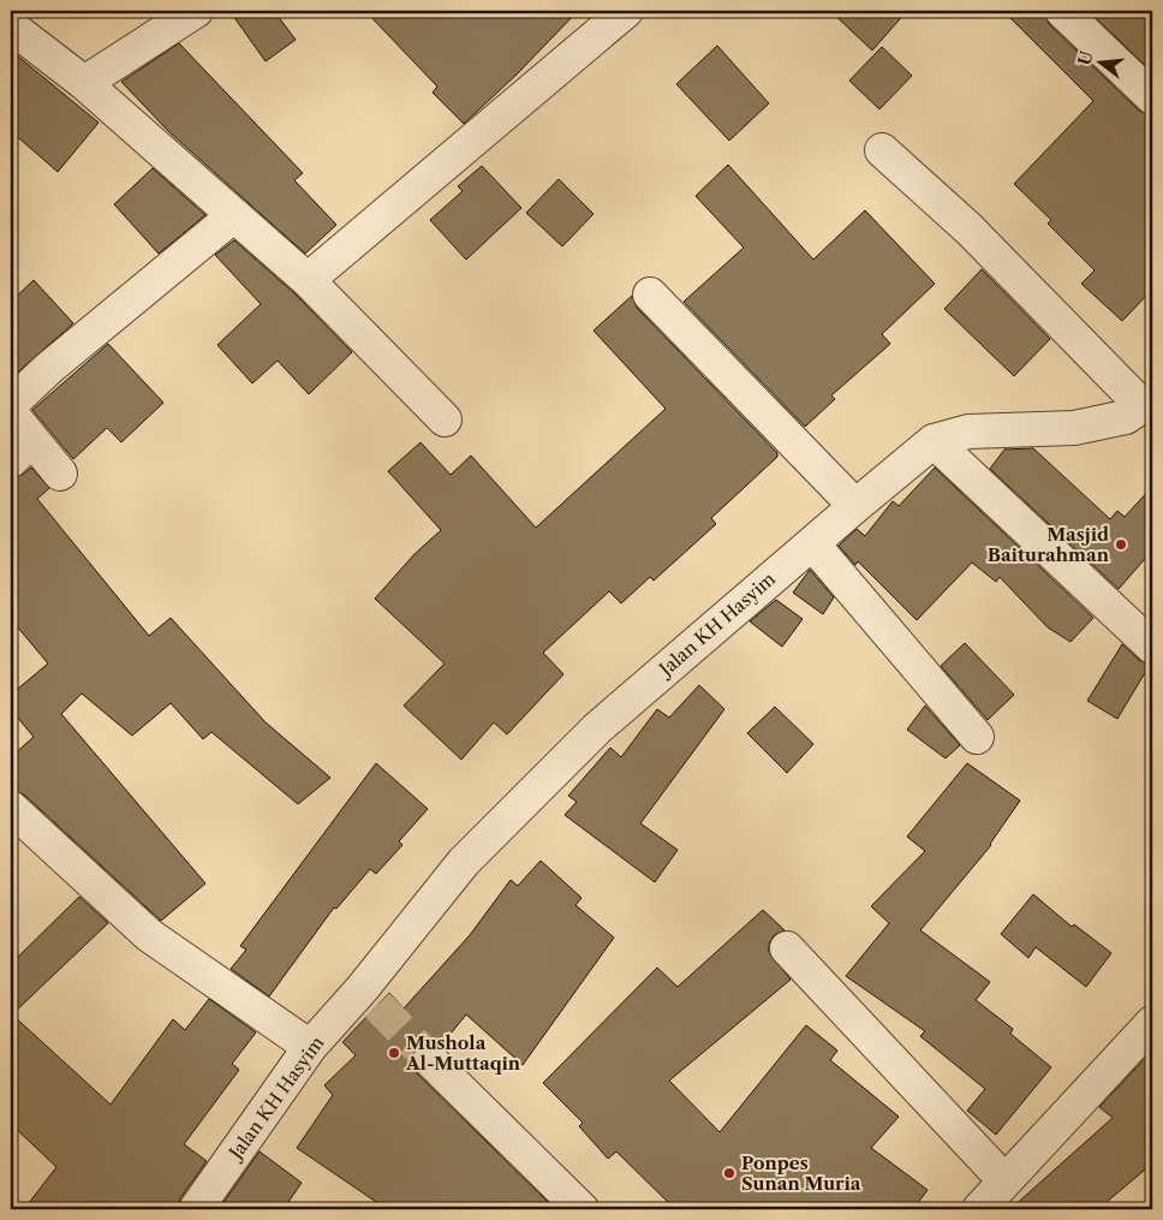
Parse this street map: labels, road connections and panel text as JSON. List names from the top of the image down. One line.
{"streets":{"street":["Jalan KH Hasyim"]},"places":["Masjid Baiturahman","Mushola Al-Muttaqin","Ponpes Sunan Muria"],"north":"left"}
